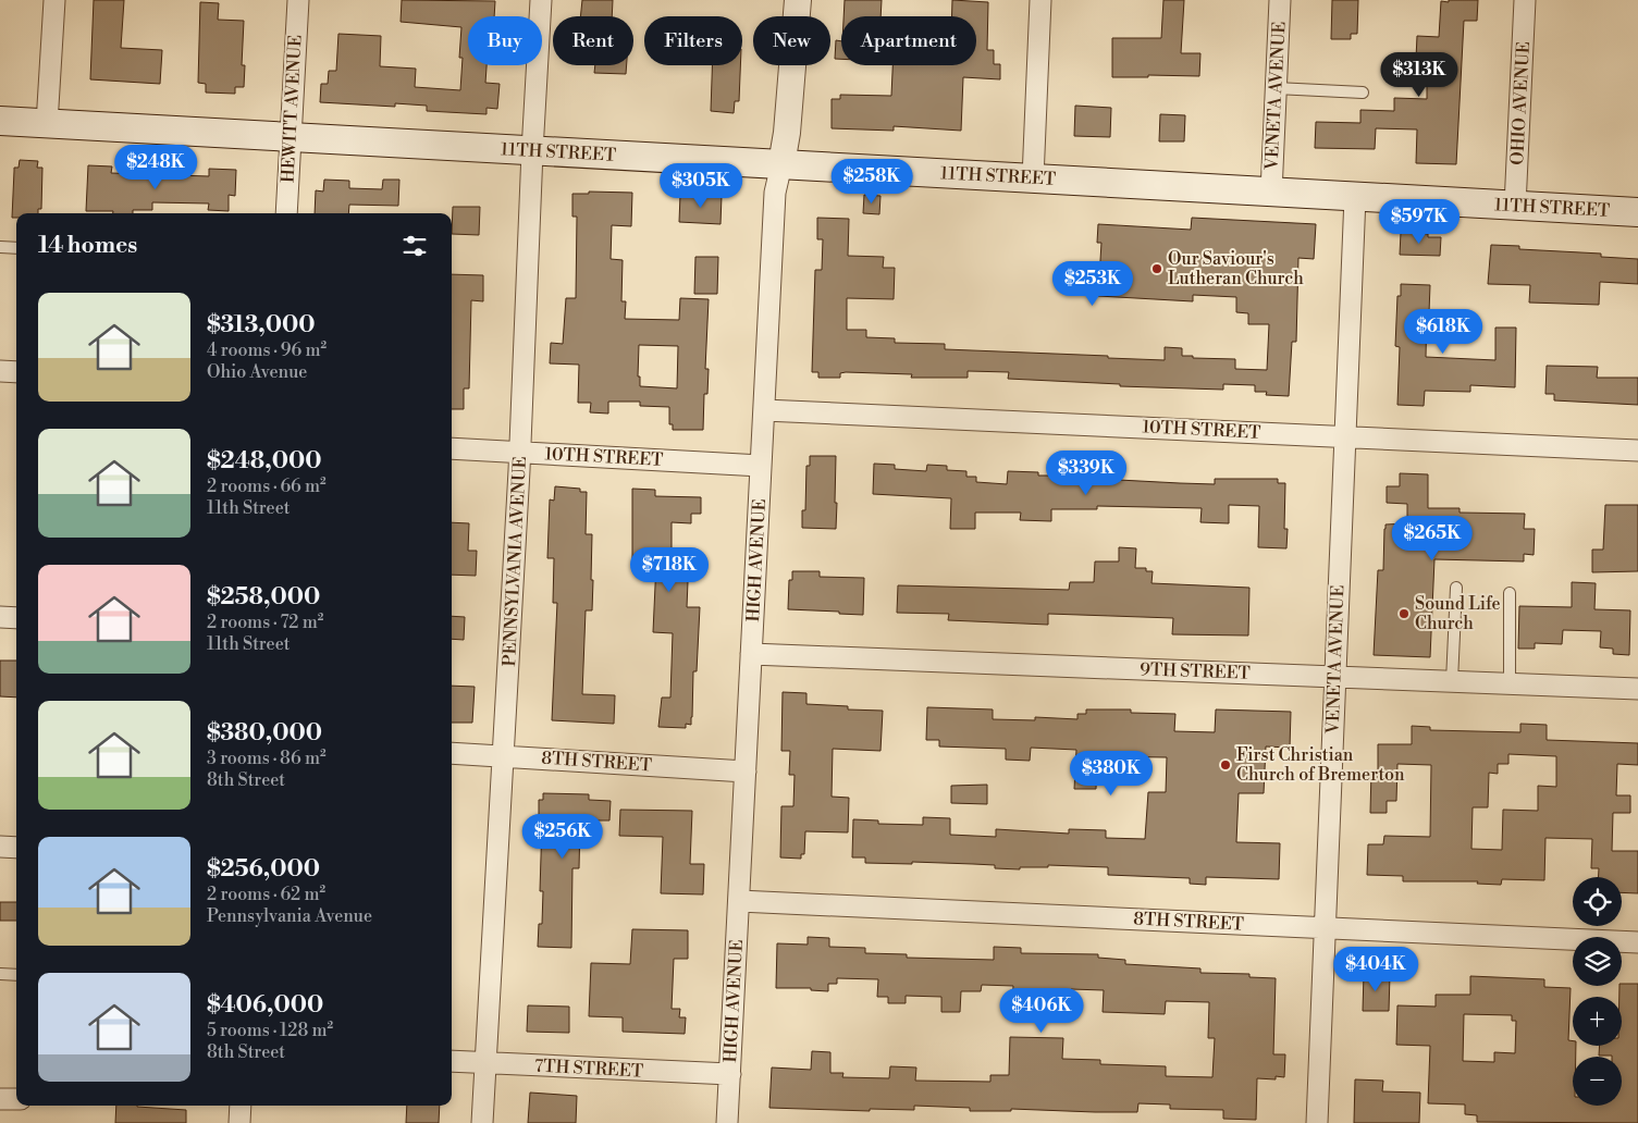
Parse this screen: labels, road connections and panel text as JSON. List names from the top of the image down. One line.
{"streets":{"main road":["11TH STREET"],"street":["VENETA AVENUE","OHIO AVENUE","HEWITT AVENUE","10TH STREET","HIGH AVENUE","PENNSYLVANIA AVENUE","9TH STREET","8TH STREET","7TH STREET"]},"crossings":[["VENETA AVENUE","11TH STREET"],["VENETA AVENUE","10TH STREET"],["VENETA AVENUE","9TH STREET"],["VENETA AVENUE","8TH STREET"],["OHIO AVENUE","11TH STREET"],["HEWITT AVENUE","11TH STREET"],["11TH STREET","HIGH AVENUE"],["11TH STREET","PENNSYLVANIA AVENUE"],["10TH STREET","HIGH AVENUE"],["10TH STREET","PENNSYLVANIA AVENUE"],["HIGH AVENUE","9TH STREET"],["HIGH AVENUE","8TH STREET"],["HIGH AVENUE","7TH STREET"],["PENNSYLVANIA AVENUE","8TH STREET"],["PENNSYLVANIA AVENUE","7TH STREET"]],"places":["Our Saviour's Lutheran Church","Sound Life Church","First Christian Church of Bremerton"],"page":{"chip":["Buy","Rent","Filters","New","Apartment"],"price":["$313K","$248K","$258K","$305K","$597K","$253K","$618K","$339K","$265K","$718K","$380K","$256K","$404K","$406K"],"heading":"14 homes","list":[{"name":"$313,000","note":"4 rooms · 96 m² · Ohio Avenue"},{"name":"$248,000","note":"2 rooms · 66 m² · 11th Street"},{"name":"$258,000","note":"2 rooms · 72 m² · 11th Street"},{"name":"$380,000","note":"3 rooms · 86 m² · 8th Street"},{"name":"$256,000","note":"2 rooms · 62 m² · Pennsylvania Avenue"},{"name":"$406,000","note":"5 rooms · 128 m² · 8th Street"}],"map_buttons":["+","−"]}}
